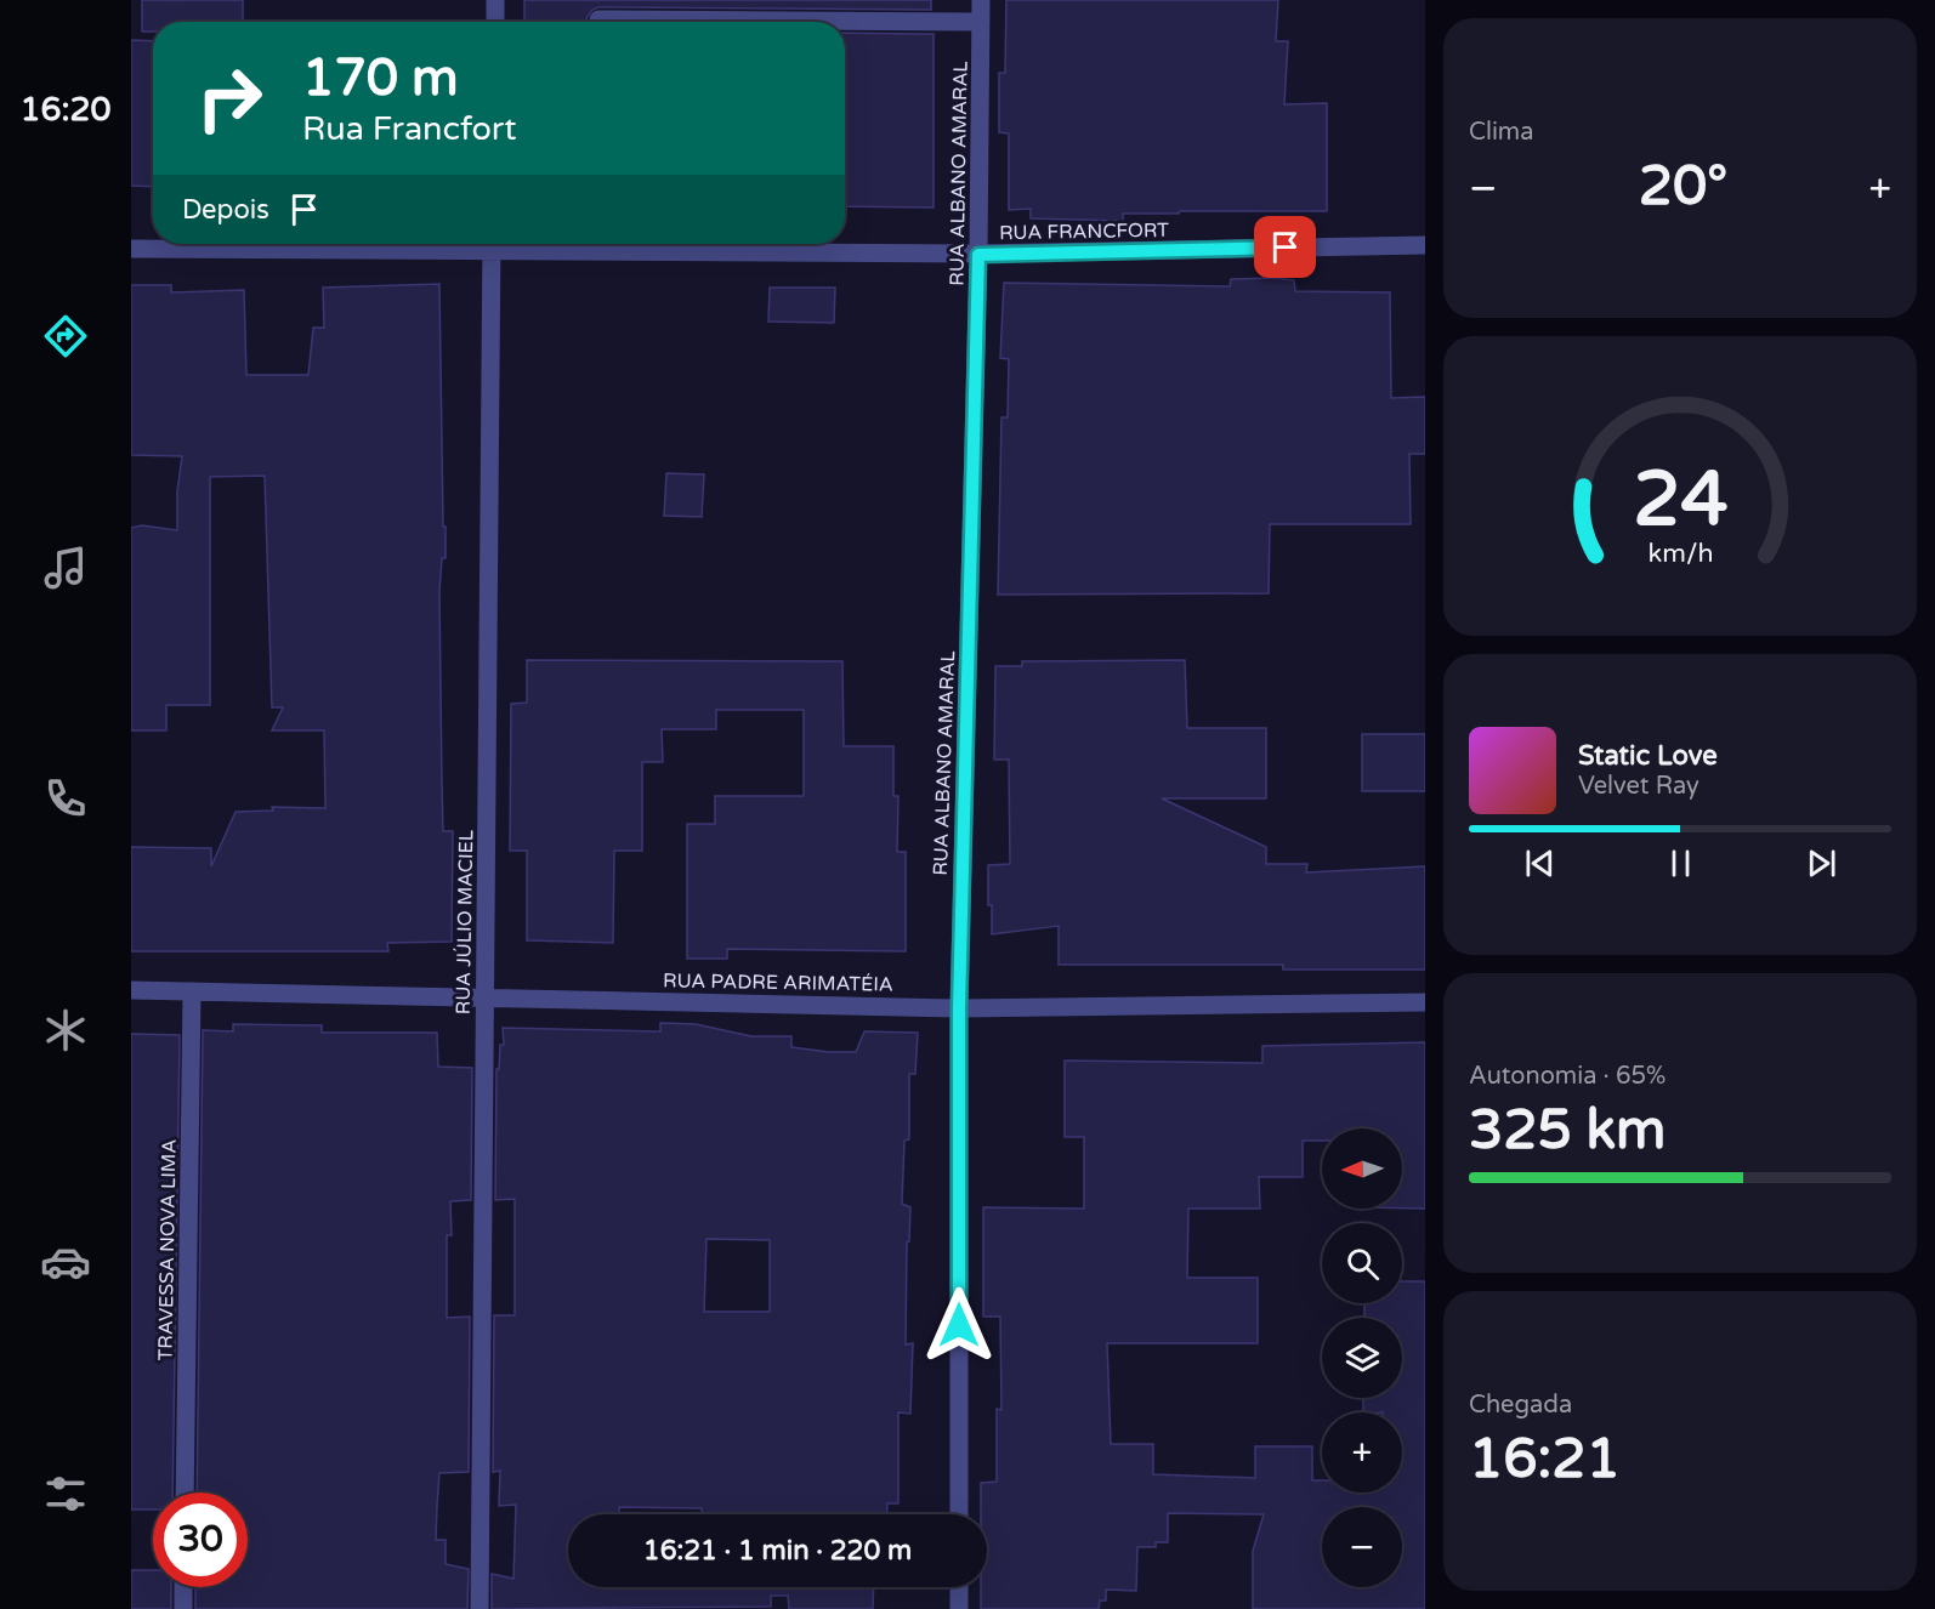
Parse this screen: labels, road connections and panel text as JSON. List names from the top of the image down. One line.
{"streets":{"street":["RUA ALBANO AMARAL","RUA FRANCFORT","RUA JÚLIO MACIEL","RUA PADRE ARIMATÉIA","TRAVESSA NOVA LIMA"]},"crossings":[["RUA ALBANO AMARAL","RUA FRANCFORT"],["RUA ALBANO AMARAL","RUA PADRE ARIMATÉIA"],["RUA FRANCFORT","RUA JÚLIO MACIEL"],["RUA JÚLIO MACIEL","RUA PADRE ARIMATÉIA"],["RUA PADRE ARIMATÉIA","TRAVESSA NOVA LIMA"]],"north":"left","page":{"tabs":"16:20","tile":["Clima",["Autonomia · 65%","325 km"],["Chegada","16:21"]],"turn":["170 m","Rua Francfort"],"heat":["−","20°","+"],"then":"Depois","song":["Static Love","Velvet Ray"],"map_buttons":["+","−"],"limit":"30","trip":"16:21 · 1 min · 220 m","gauge":["24","km/h"]}}
